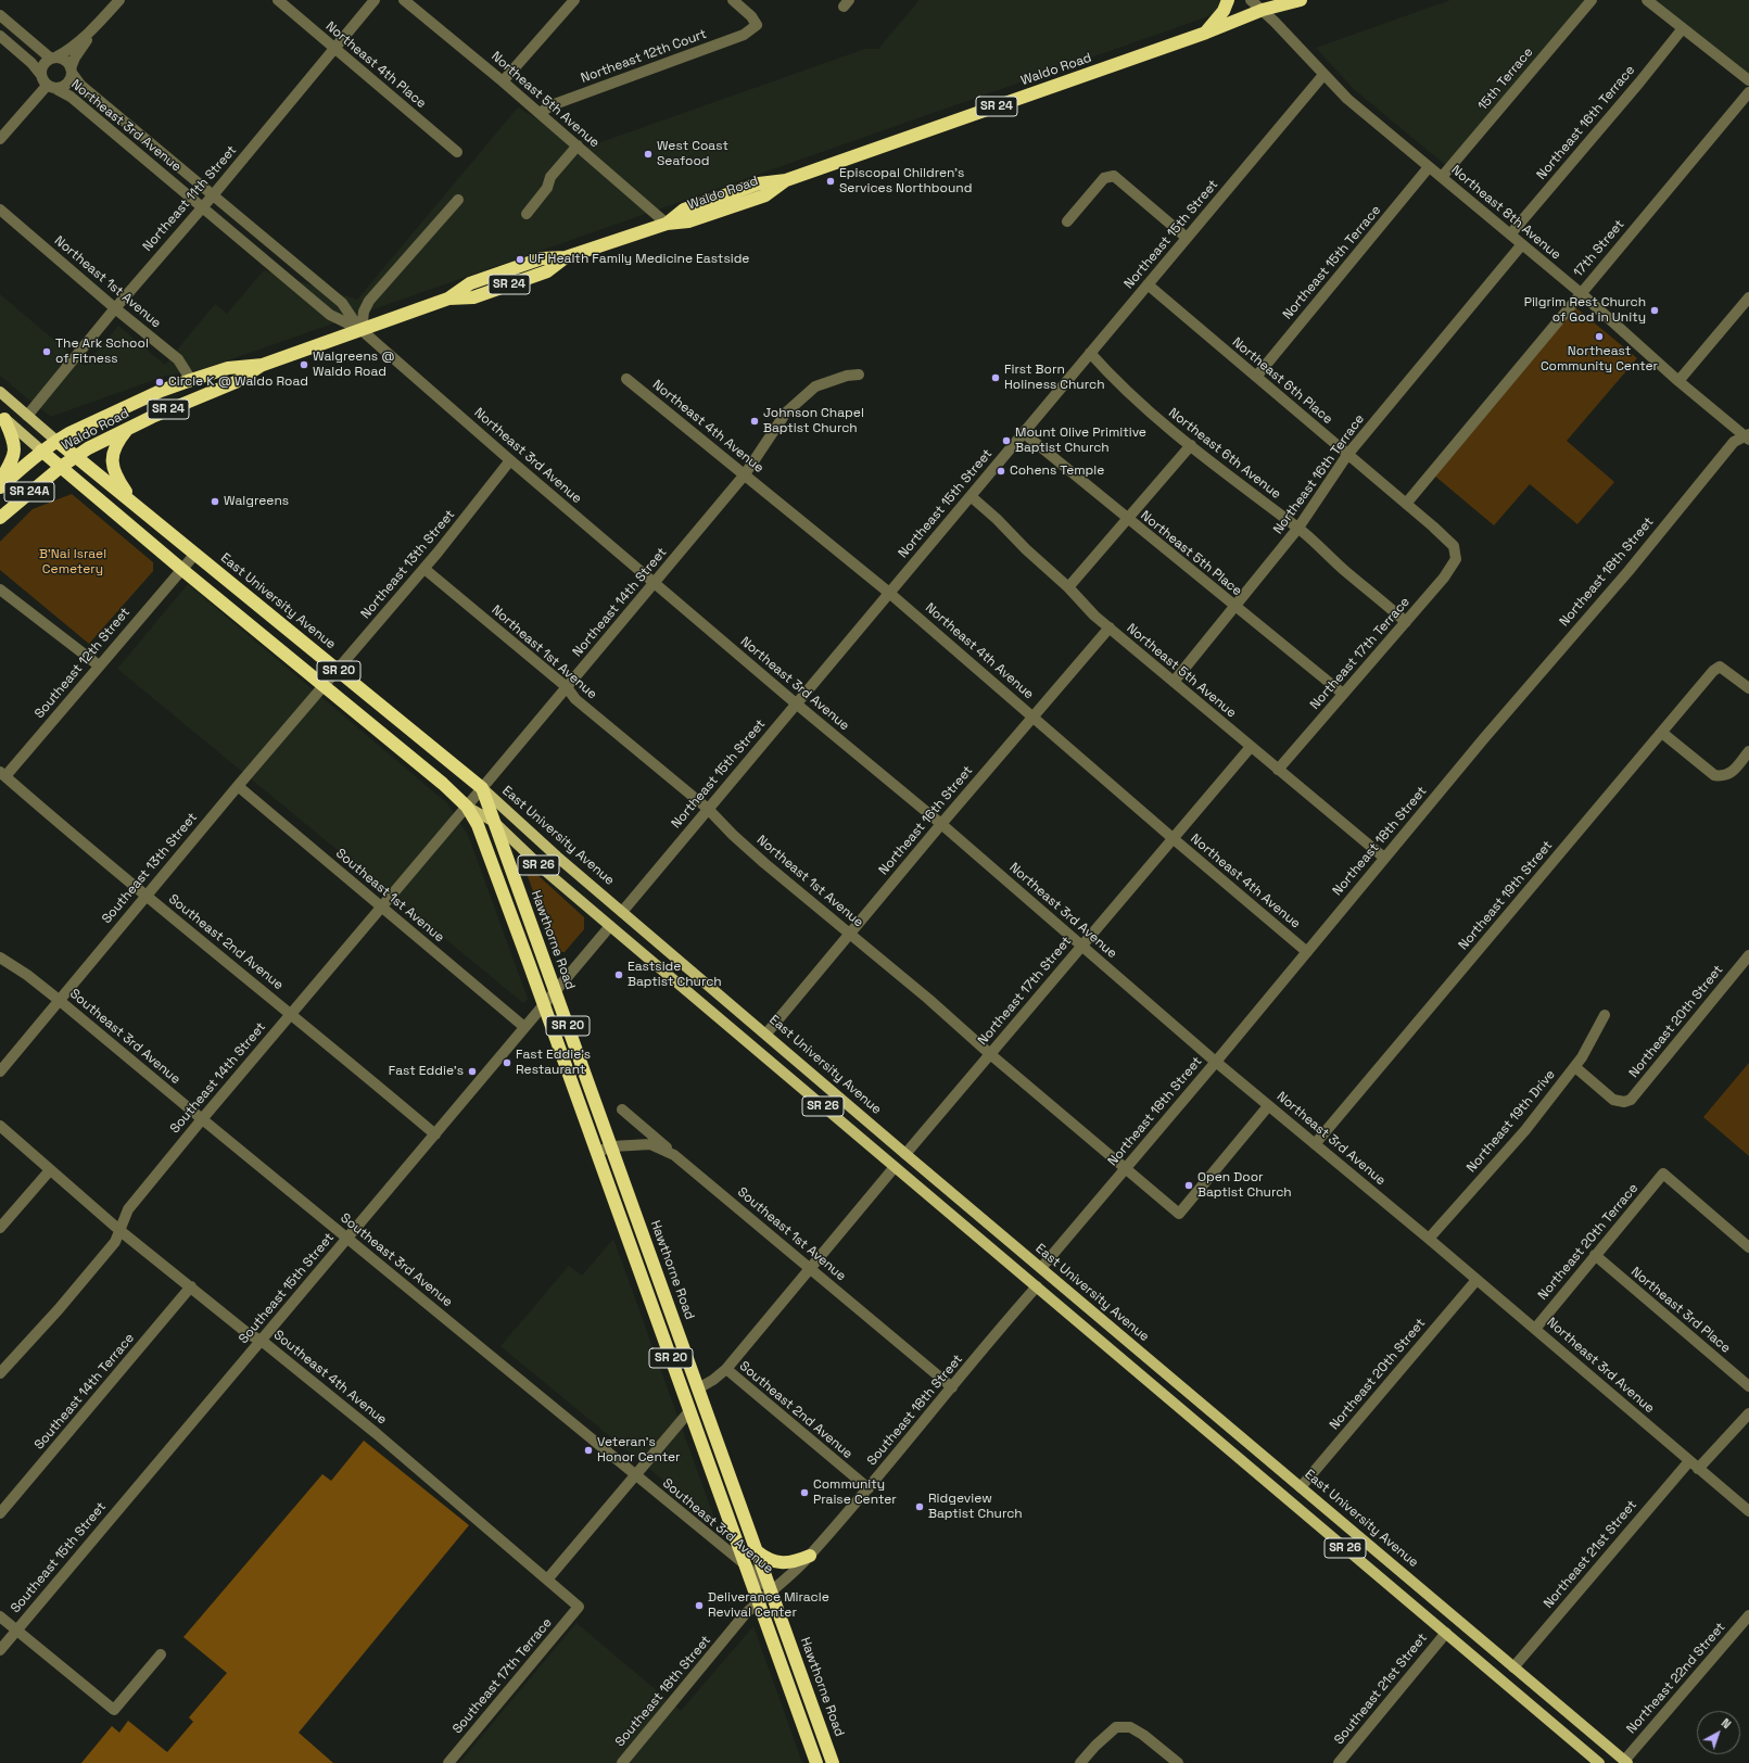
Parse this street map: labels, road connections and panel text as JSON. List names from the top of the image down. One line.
{"streets":{"highway":["Waldo Road","SR 24","SR 24A","East University Avenue","SR 20","Hawthorne Road"],"main road":["SR 26"],"street":["Northeast 12th Court","Northeast 4th Place","15th Terrace","Northeast 5th Avenue","Northeast 16th Terrace","Northeast 3rd Avenue","Northeast 11th Street","Northeast 8th Avenue","Northeast 15th Street","17th Street","Northeast 15th Terrace","Northeast 1st Avenue","Northeast 6th Place","Northeast 4th Avenue","Northeast 6th Avenue","Northeast 5th Place","Northeast 13th Street","Northeast 18th Street","Northeast 14th Street","Northeast 17th Terrace","Southeast 12th Street","Northeast 16th Street","Southeast 13th Street","Southeast 1st Avenue","Northeast 19th Street","Southeast 2nd Avenue","Northeast 17th Street","Northeast 20th Street","Southeast 3rd Avenue","Southeast 14th Street","Northeast 19th Drive","Northeast 20th Terrace","Southeast 15th Street","Northeast 3rd Place","Southeast 4th Avenue","Southeast 14th Terrace","Southeast 18th Street","Northeast 21st Street","Southeast 17th Terrace","Northeast 22nd Street","Southeast 21st Street"]},"crossings":[["Northeast 12th Court","Northeast 5th Avenue"],["Northeast 4th Place","Northeast 11th Street"],["Waldo Road","Northeast 5th Avenue"],["Waldo Road","Northeast 3rd Avenue"],["Waldo Road","Northeast 8th Avenue"],["Waldo Road","Northeast 1st Avenue"],["Waldo Road","SR 24A"],["Waldo Road","East University Avenue"],["Waldo Road","SR 20"],["15th Terrace","Northeast 8th Avenue"],["Northeast 5th Avenue","Northeast 16th Terrace"],["Northeast 5th Avenue","Northeast 15th Street"],["Northeast 5th Avenue","Northeast 18th Street"],["Northeast 5th Avenue","Northeast 17th Terrace"],["Northeast 5th Avenue","Northeast 16th Street"],["Northeast 5th Avenue","Northeast 17th Street"],["Northeast 16th Terrace","Northeast 8th Avenue"],["Northeast 16th Terrace","Northeast 6th Place"],["Northeast 16th Terrace","Northeast 6th Avenue"],["Northeast 16th Terrace","Northeast 5th Place"],["Northeast 3rd Avenue","Northeast 11th Street"],["Northeast 3rd Avenue","Northeast 15th Street"],["Northeast 3rd Avenue","Northeast 1st Avenue"],["Northeast 3rd Avenue","Northeast 13th Street"],["Northeast 3rd Avenue","Northeast 18th Street"],["Northeast 3rd Avenue","Northeast 14th Street"],["Northeast 3rd Avenue","Northeast 16th Street"],["Northeast 3rd Avenue","Northeast 19th Street"],["Northeast 3rd Avenue","Northeast 17th Street"],["Northeast 3rd Avenue","Northeast 20th Street"],["Northeast 3rd Avenue","Northeast 19th Drive"],["Northeast 3rd Avenue","Northeast 20th Terrace"],["Northeast 3rd Avenue","Northeast 21st Street"],["Northeast 11th Street","Northeast 1st Avenue"],["Northeast 11th Street","East University Avenue"],["Northeast 8th Avenue","Northeast 15th Street"],["Northeast 8th Avenue","17th Street"],["Northeast 8th Avenue","Northeast 15th Terrace"],["Northeast 8th Avenue","Northeast 18th Street"],["Northeast 15th Street","Northeast 1st Avenue"],["Northeast 15th Street","Northeast 6th Place"],["Northeast 15th Street","Northeast 4th Avenue"],["Northeast 15th Street","Northeast 6th Avenue"],["Northeast 15th Street","Northeast 5th Place"],["Northeast 15th Street","East University Avenue"],["17th Street","Northeast 6th Place"],["Northeast 15th Terrace","Northeast 6th Place"],["Northeast 1st Avenue","Northeast 13th Street"],["Northeast 1st Avenue","Northeast 18th Street"],["Northeast 1st Avenue","Northeast 14th Street"],["Northeast 1st Avenue","Northeast 16th Street"],["Northeast 1st Avenue","Northeast 17th Street"],["Northeast 6th Place","Northeast 17th Terrace"],["Northeast 4th Avenue","Northeast 18th Street"],["Northeast 4th Avenue","Northeast 14th Street"],["Northeast 4th Avenue","Northeast 16th Street"],["Northeast 4th Avenue","Northeast 17th Street"],["Northeast 6th Avenue","Northeast 17th Terrace"],["SR 24A","East University Avenue"],["SR 24A","SR 20"],["Northeast 5th Place","Northeast 17th Terrace"],["Northeast 13th Street","East University Avenue"],["Northeast 13th Street","SR 20"],["Northeast 13th Street","Southeast 13th Street"],["Northeast 18th Street","East University Avenue"],["East University Avenue","Northeast 14th Street"],["East University Avenue","Southeast 12th Street"],["East University Avenue","Northeast 16th Street"],["East University Avenue","Hawthorne Road"],["East University Avenue","Northeast 17th Street"],["East University Avenue","Northeast 20th Street"],["East University Avenue","Northeast 21st Street"],["East University Avenue","Northeast 22nd Street"],["Northeast 14th Street","SR 20"],["Northeast 14th Street","SR 26"],["Northeast 14th Street","Hawthorne Road"],["Northeast 14th Street","Southeast 14th Street"],["Southeast 12th Street","SR 20"],["Southeast 12th Street","Southeast 2nd Avenue"],["SR 20","SR 26"],["SR 20","Southeast 13th Street"],["SR 20","Southeast 1st Avenue"],["SR 20","Southeast 3rd Avenue"],["SR 20","Southeast 14th Street"],["SR 20","Southeast 15th Street"],["SR 20","Southeast 18th Street"],["SR 26","Hawthorne Road"],["SR 26","Southeast 14th Street"],["SR 26","Southeast 15th Street"],["SR 26","Southeast 18th Street"],["SR 26","Southeast 21st Street"],["Southeast 13th Street","Southeast 1st Avenue"],["Southeast 13th Street","Southeast 2nd Avenue"],["Southeast 13th Street","Southeast 3rd Avenue"],["Southeast 1st Avenue","Hawthorne Road"],["Southeast 1st Avenue","Southeast 14th Street"],["Southeast 1st Avenue","Southeast 15th Street"],["Southeast 1st Avenue","Southeast 18th Street"],["Hawthorne Road","Southeast 3rd Avenue"],["Hawthorne Road","Southeast 15th Street"],["Hawthorne Road","Southeast 18th Street"],["Southeast 2nd Avenue","Southeast 14th Street"],["Southeast 2nd Avenue","Southeast 15th Street"],["Southeast 2nd Avenue","Southeast 18th Street"],["Northeast 20th Street","Northeast 19th Drive"],["Southeast 3rd Avenue","Southeast 14th Street"],["Southeast 3rd Avenue","Southeast 15th Street"],["Southeast 3rd Avenue","Southeast 18th Street"],["Southeast 14th Street","Southeast 4th Avenue"],["Northeast 20th Terrace","Northeast 3rd Place"],["Southeast 15th Street","Southeast 4th Avenue"],["Southeast 4th Avenue","Southeast 14th Terrace"],["Southeast 4th Avenue","Southeast 17th Terrace"]],"parks":["B’Nai Israel Cemetery"],"places":["West Coast Seafood","Episcopal Children's Services Northbound","UF Health Family Medicine Eastside","Pilgrim Rest Church of God in Unity","Northeast Community Center","The Ark School of Fitness","Walgreens @ Waldo Road","First Born Holiness Church","Circle K @ Waldo Road","Johnson Chapel Baptist Church","Mount Olive Primitive Baptist Church","Cohens Temple","Walgreens","Eastside Baptist Church","Fast Eddie's Restaurant","Fast Eddie's","Open Door Baptist Church","Veteran's Honor Center","Community Praise Center","Ridgeview Baptist Church","Deliverance Miracle Revival Center"],"north":"top right"}
